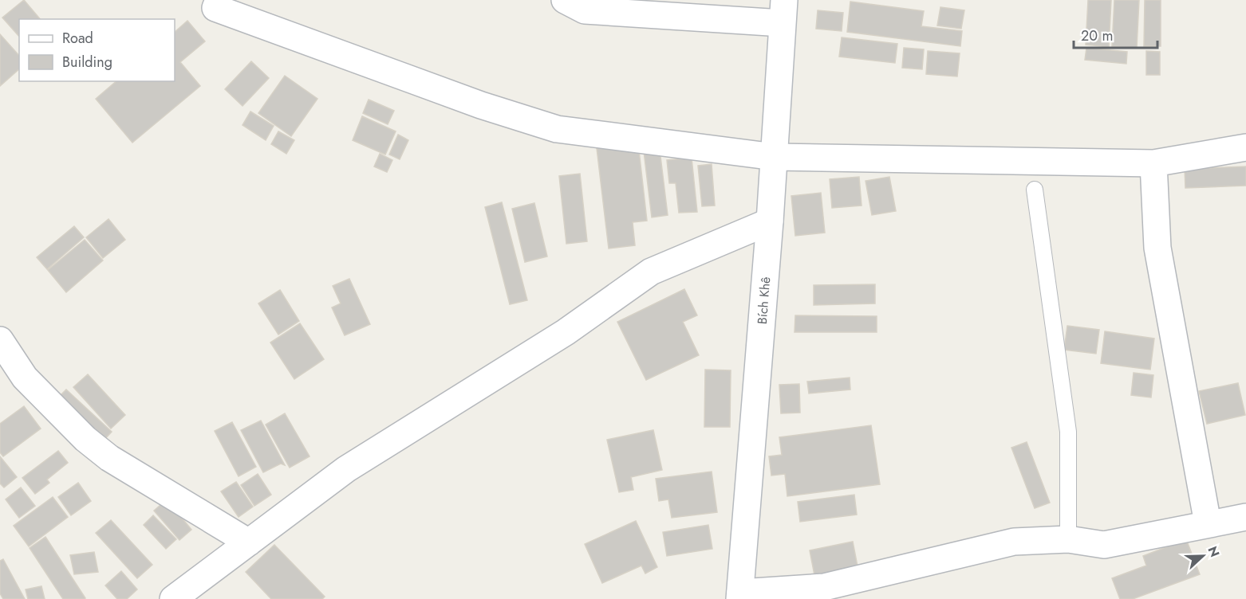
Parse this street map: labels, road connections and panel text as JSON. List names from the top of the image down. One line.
{"streets":{"street":["Bích Khê"]},"legend":["Road","Building"],"scale_bar":"20 m","north":"right"}
